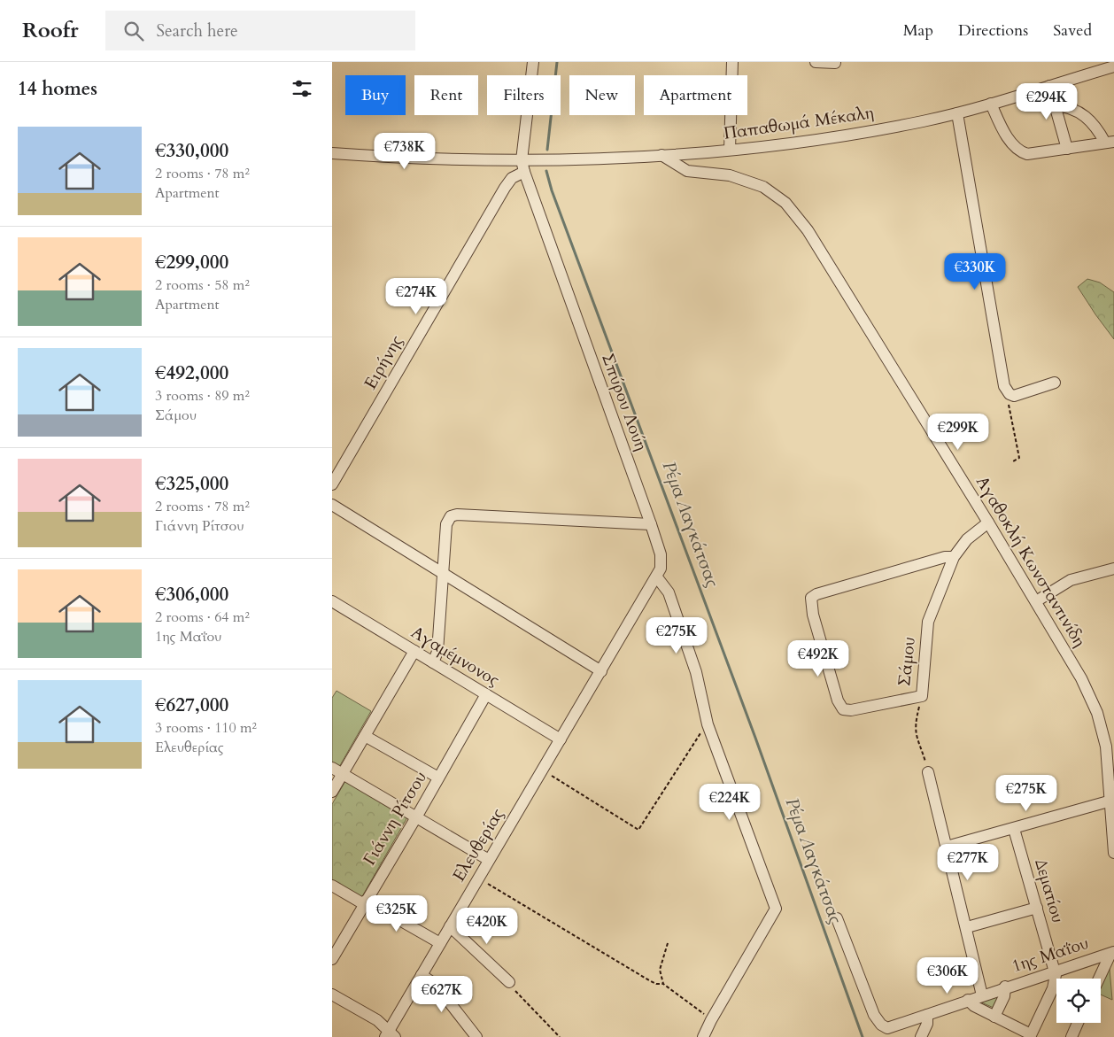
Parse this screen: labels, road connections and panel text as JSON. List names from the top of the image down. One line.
{"streets":{"street":["Παπαθωμά Μέκαλη","Ειρήνης","Σπύρου Λούη","Αγαθοκλή Κωνσταντινίδη","Αγαμέμνονoς","Σάμου","Γιάννη Ρίτσου","Ελευθερίας","Δεματίου","1ης Μαΐου"]},"crossings":[["Παπαθωμά Μέκαλη","Σπύρου Λούη"],["Παπαθωμά Μέκαλη","Αγαθοκλή Κωνσταντινίδη"],["Ειρήνης","Σπύρου Λούη"],["Σπύρου Λούη","Αγαμέμνονoς"],["Σπύρου Λούη","Ελευθερίας"],["Αγαθοκλή Κωνσταντινίδη","Σάμου"],["Αγαμέμνονoς","Γιάννη Ρίτσου"],["Αγαμέμνονoς","Ελευθερίας"],["Δεματίου","1ης Μαΐου"]],"water":["Ρέμα Λαγκάτσας"],"page":{"header":"Roofr","search":"Search here","nav":["Map","Directions","Saved"],"heading":"14 homes","chip":["Buy","Rent","Filters","New","Apartment"],"price":["€294K","€738K","€330K","€274K","€299K","€275K","€492K","€275K","€224K","€277K","€325K","€420K","€306K","€627K"],"list":[{"name":"€330,000","note":"2 rooms · 78 m² · Apartment"},{"name":"€299,000","note":"2 rooms · 58 m² · Apartment"},{"name":"€492,000","note":"3 rooms · 89 m² · Σάμου"},{"name":"€325,000","note":"2 rooms · 78 m² · Γιάννη Ρίτσου"},{"name":"€306,000","note":"2 rooms · 64 m² · 1ης Μαΐου"},{"name":"€627,000","note":"3 rooms · 110 m² · Ελευθερίας"}]}}
